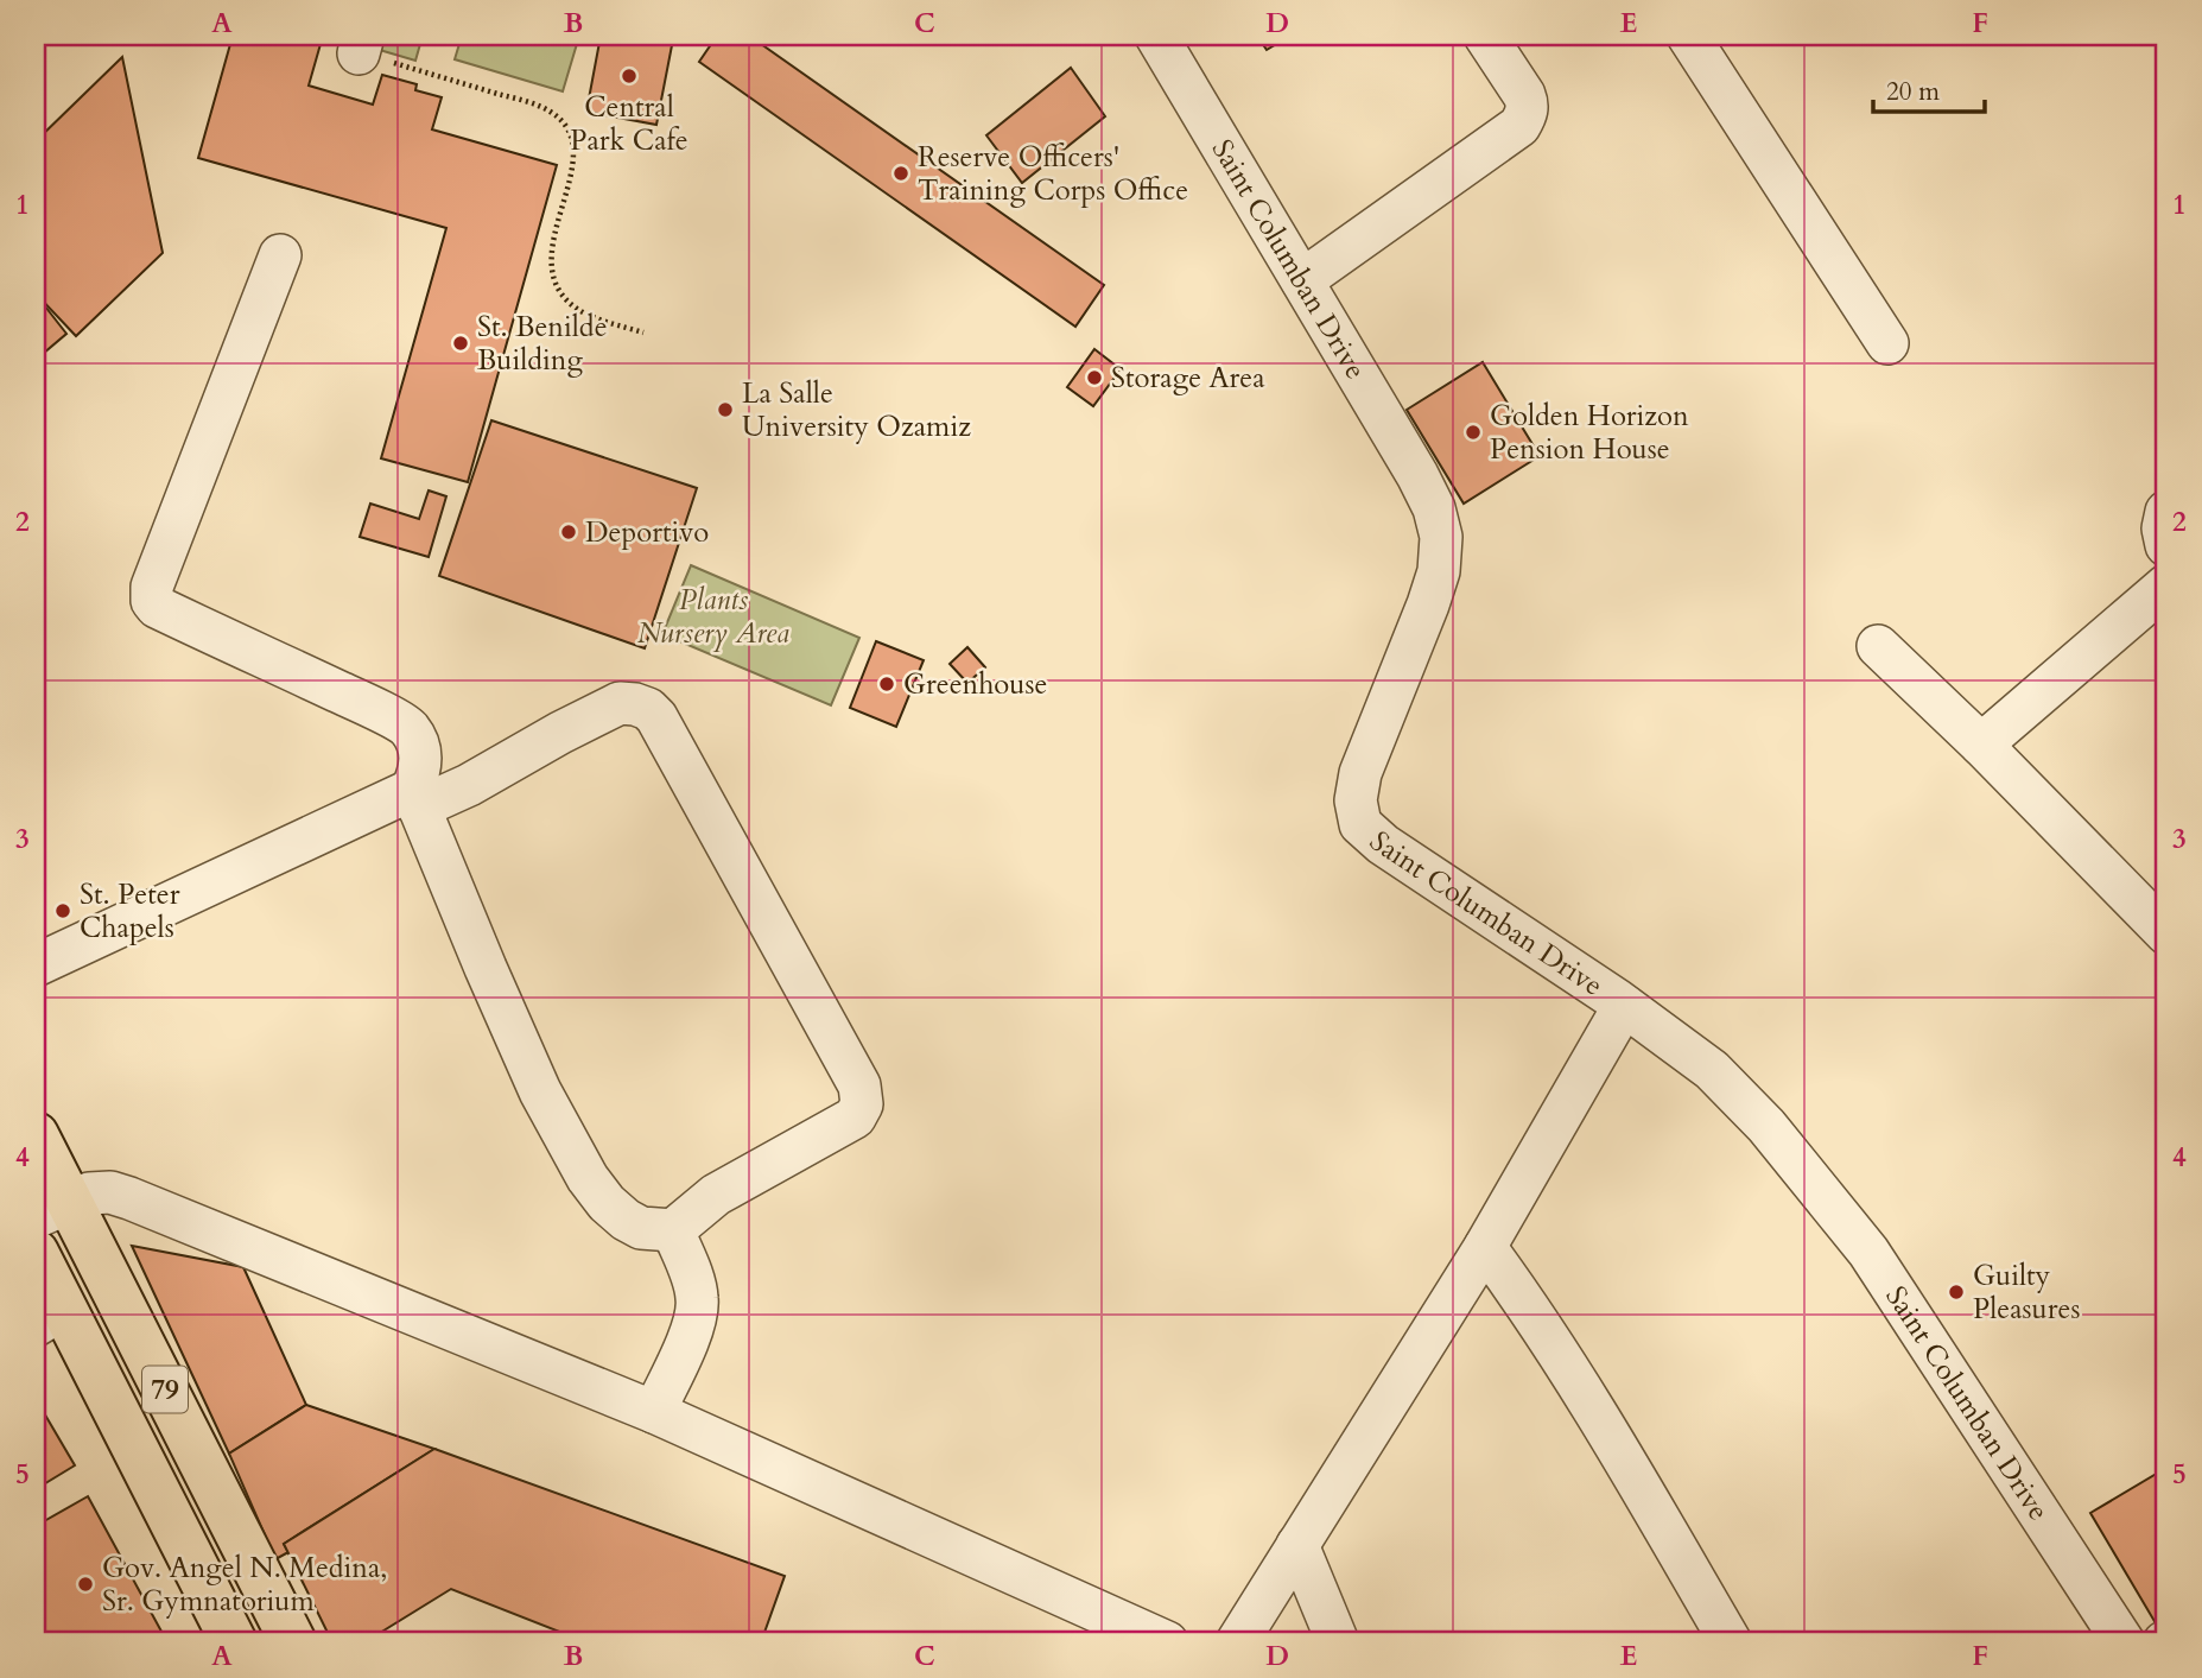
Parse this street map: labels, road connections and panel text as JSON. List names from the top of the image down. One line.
{"streets":{"main road":["79"],"street":["Saint Columban Drive"]},"parks":["Plants Nursery Area"],"places":["Central Park Cafe","Reserve Officers' Training Corps Office","St. Benilde Building","Storage Area","La Salle University Ozamiz","Golden Horizon Pension House","Deportivo","Greenhouse","St. Peter Chapels","Guilty Pleasures","Gov. Angel N. Medina, Sr. Gymnatorium"],"scale_bar":"20 m","grid":{"columns":["A","B","C","D","E","F"],"rows":["1","2","3","4","5"]}}
